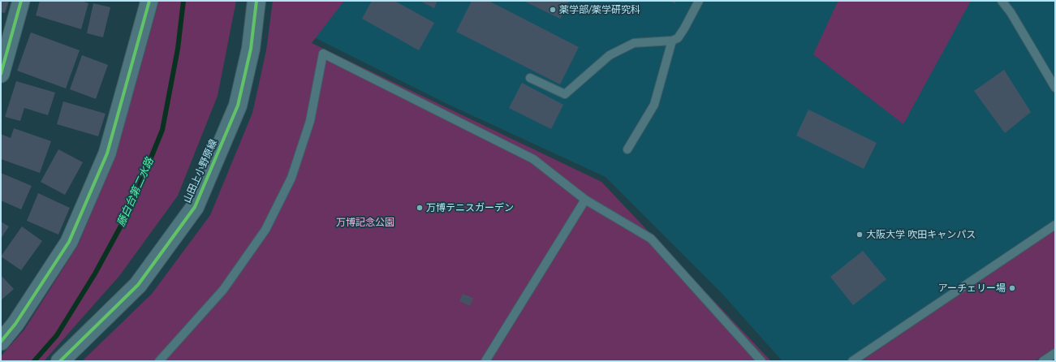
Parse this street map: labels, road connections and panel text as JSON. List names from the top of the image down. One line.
{"streets":{"main road":["山田上小野原線"]},"water":["藤白台第二水路"],"parks":["万博記念公園"],"places":["薬学部/薬学研究科","万博テニスガーデン","大阪大学 吹田キャンパス","アーチェリー場"]}
